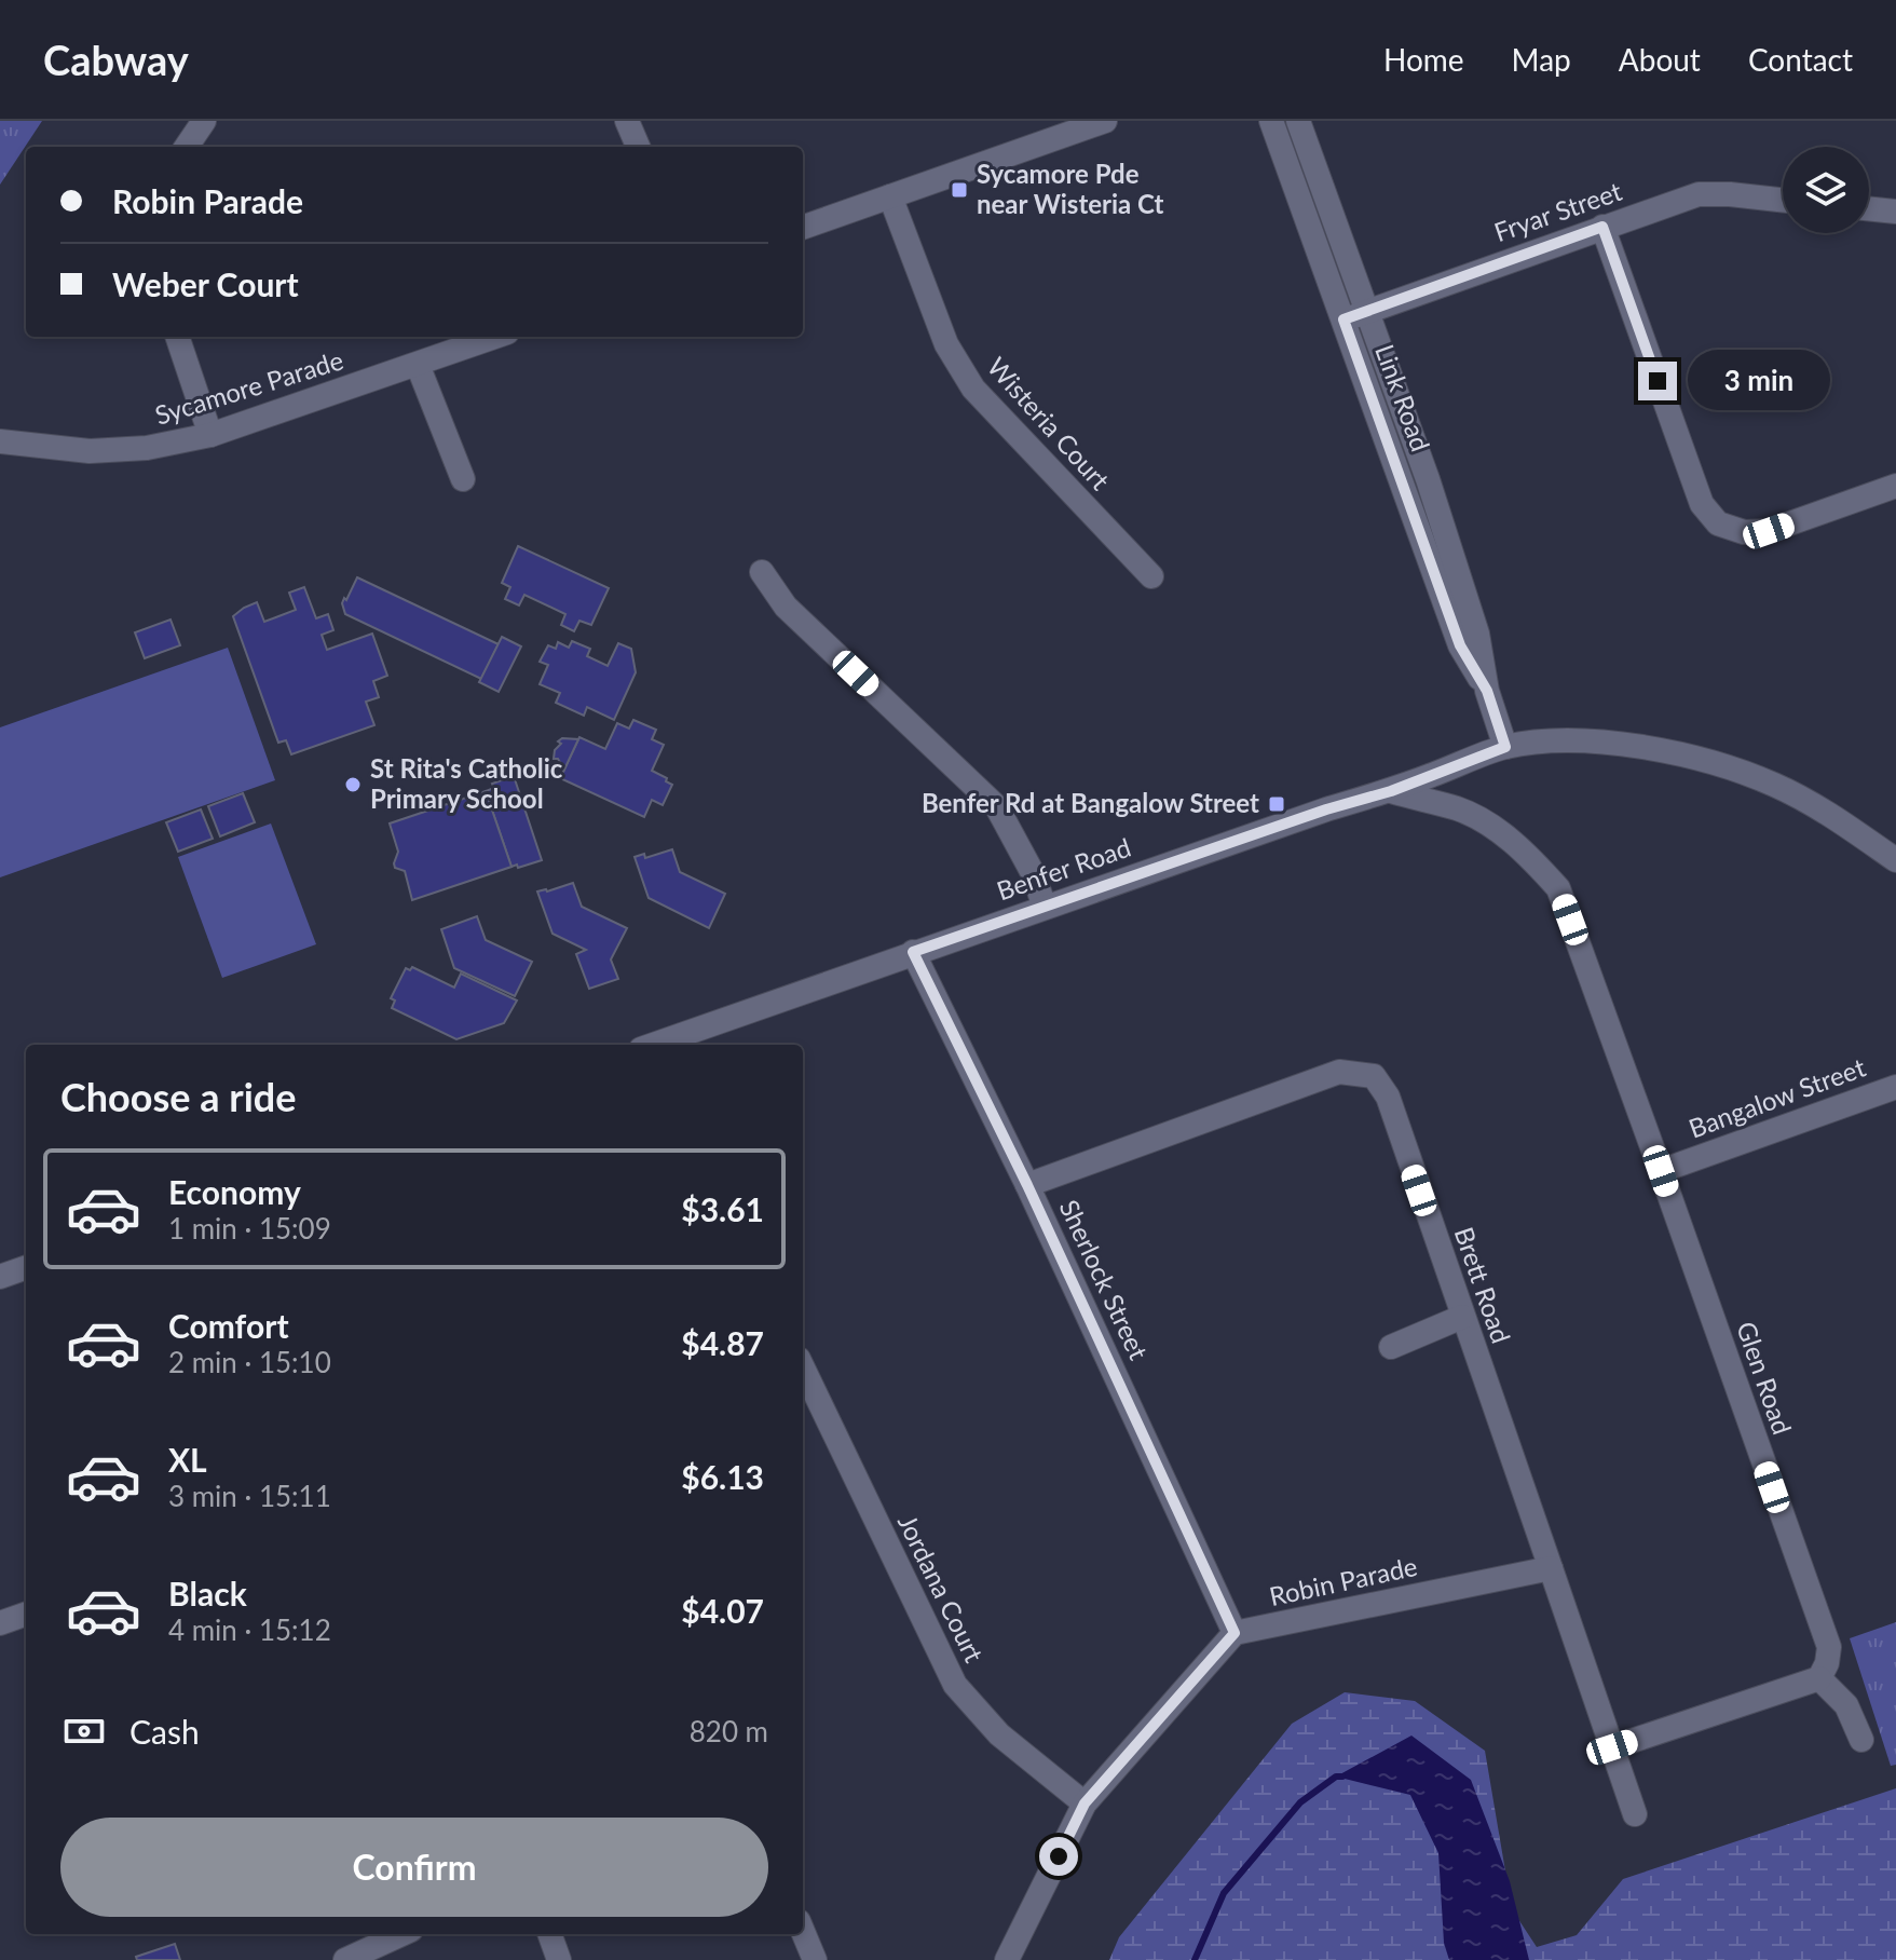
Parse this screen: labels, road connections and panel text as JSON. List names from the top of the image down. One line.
{"streets":{"street":["Fryar Street","Sycamore Parade","Link Road","Wisteria Court","Benfer Road","Bangalow Street","Sherlock Street","Brett Road","Glen Road","Robin Parade","Jordana Court"]},"crossings":[["Fryar Street","Link Road"],["Link Road","Benfer Road"],["Benfer Road","Sherlock Street"],["Bangalow Street","Glen Road"],["Sherlock Street","Brett Road"],["Sherlock Street","Robin Parade"],["Brett Road","Robin Parade"]],"places":{"transit":["Sycamore Pde near Wisteria Ct","Benfer Rd at Bangalow Street"],"other":["St Rita's Catholic Primary School"]},"page":{"header":"Cabway","nav":["Home","Map","About","Contact"],"banner":["Robin Parade","Weber Court"],"bubble":"3 min","heading":"Choose a ride","list":[{"name":"Economy","note":"1 min · 15:09","value":"$3.61"},{"name":"Comfort","note":"2 min · 15:10","value":"$4.87"},{"name":"XL","note":"3 min · 15:11","value":"$6.13"},{"name":"Black","note":"4 min · 15:12","value":"$4.07"}],"pay":["Cash","820 m"],"buttons":"Confirm"}}
